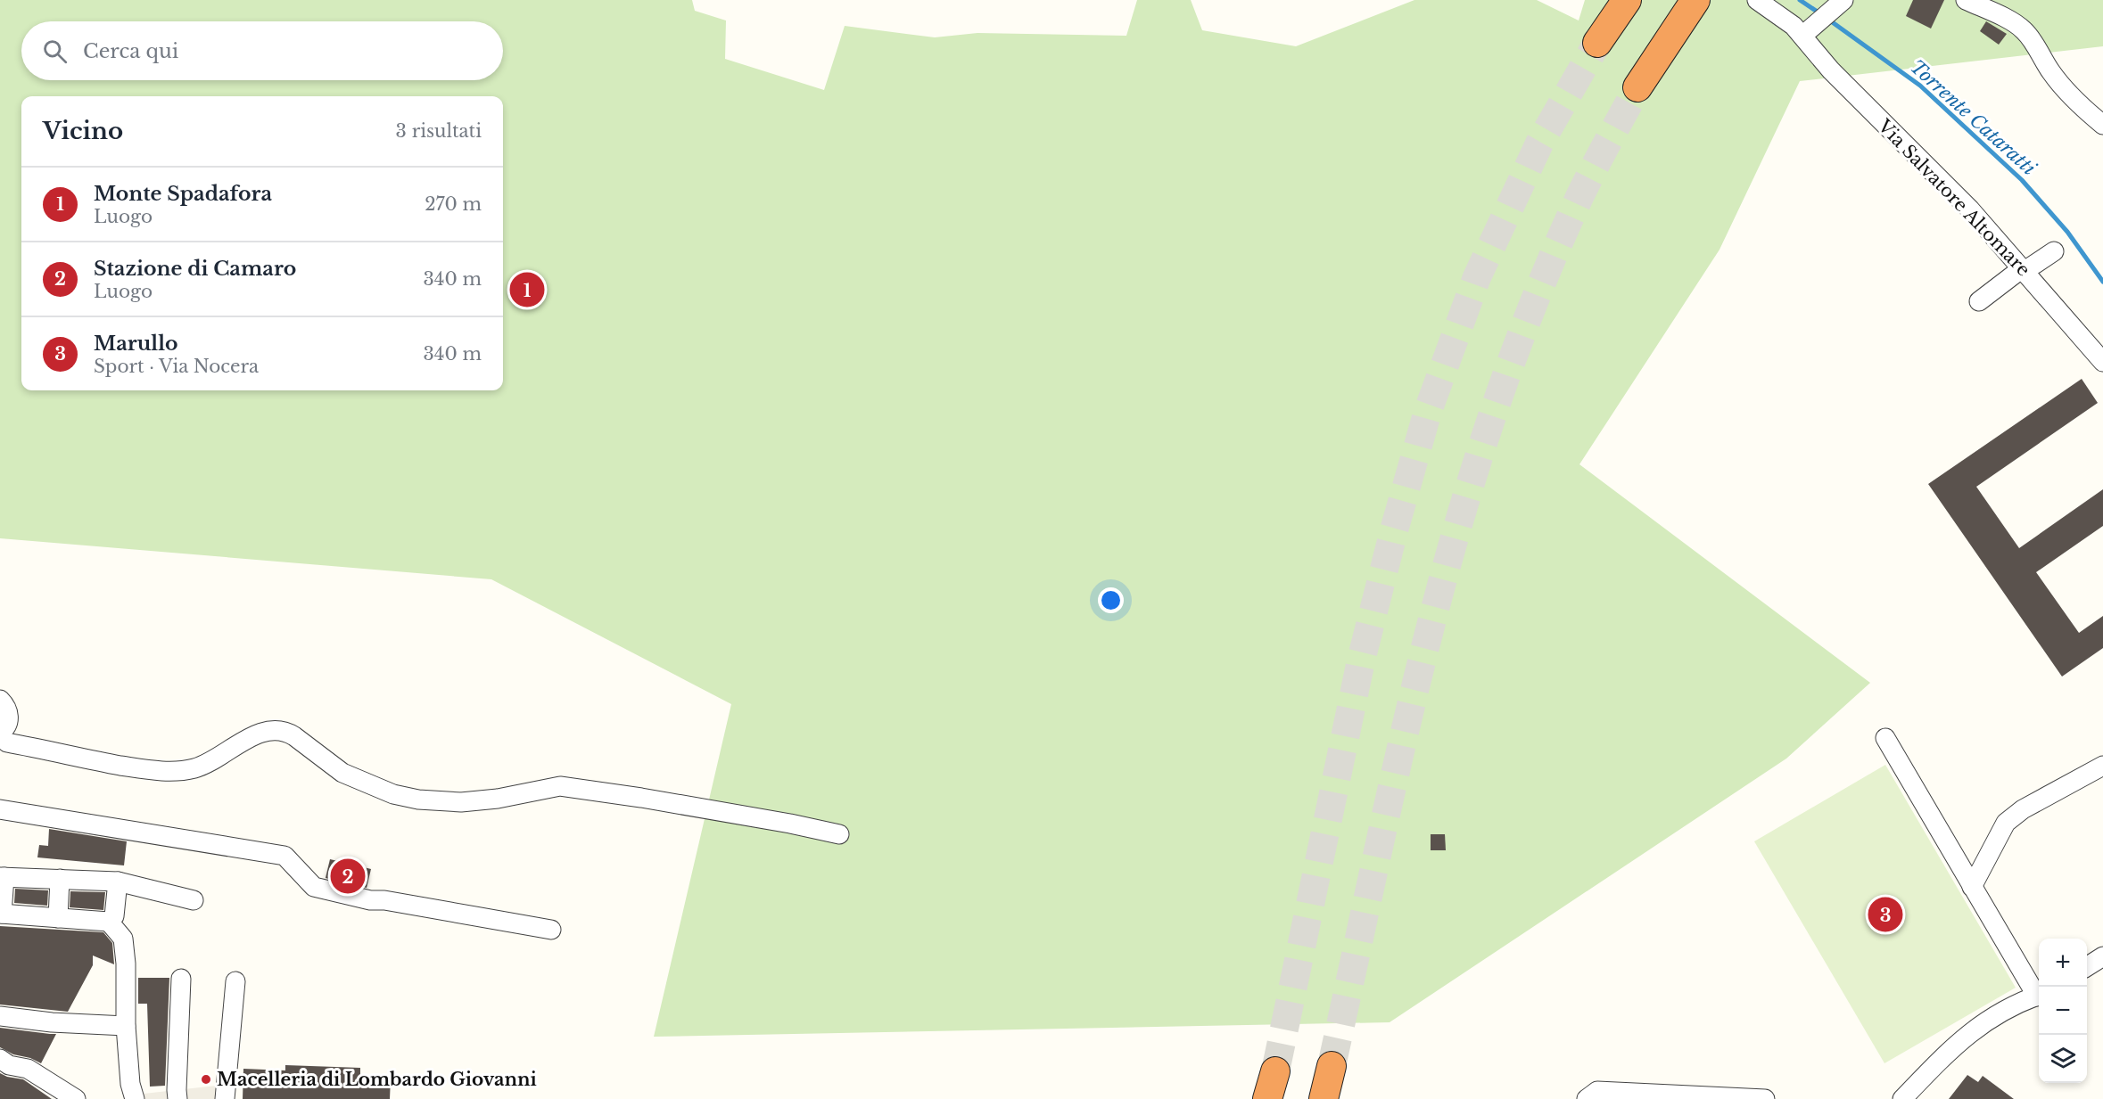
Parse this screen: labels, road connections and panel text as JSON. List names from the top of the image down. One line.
{"streets":{"street":["Via Salvatore Altomare"]},"water":["Torrente Cataratti"],"places":["Macelleria di Lombardo Giovanni"],"page":{"search":"Cerca qui","heading":["Vicino","3 risultati"],"list":[{"mark":"1","name":"Monte Spadafora","note":"Luogo","value":"270 m"},{"mark":"2","name":"Stazione di Camaro","note":"Luogo","value":"340 m"},{"mark":"3","name":"Marullo","note":"Sport · Via Nocera","value":"340 m"}],"pins":["1","2","3"],"map_buttons":["+","−"]}}
